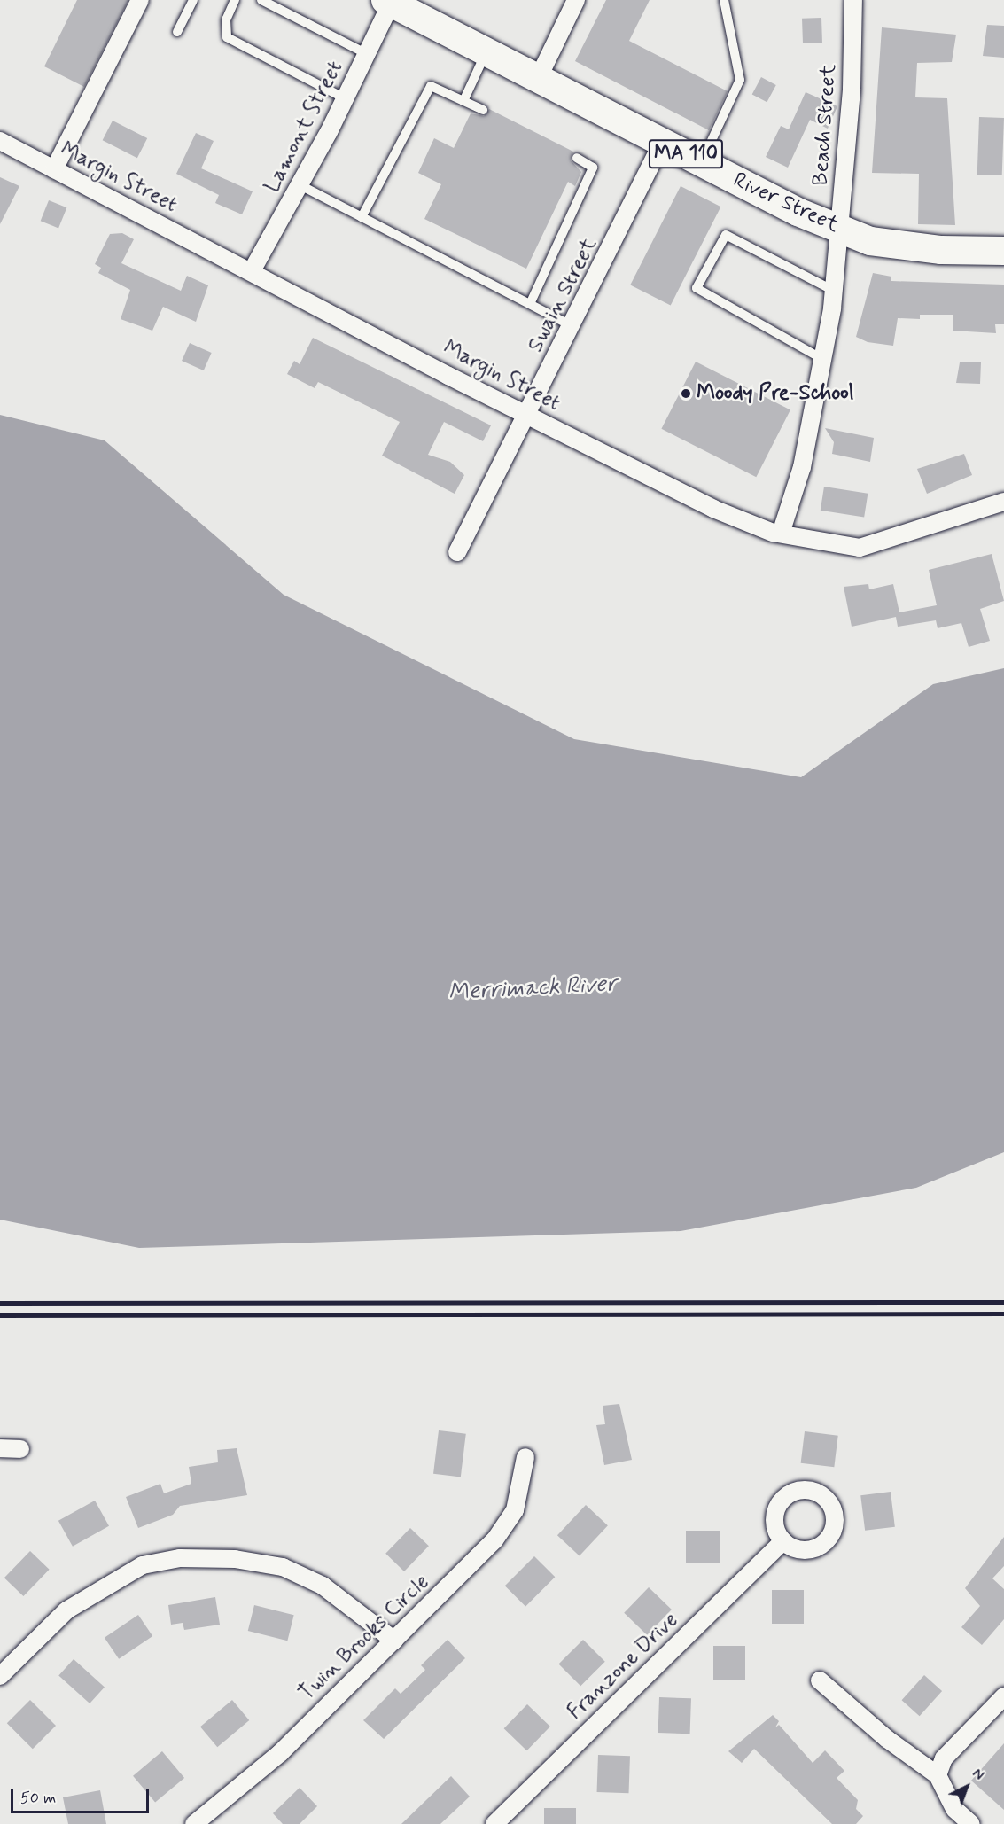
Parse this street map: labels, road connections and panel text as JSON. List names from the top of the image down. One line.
{"streets":{"main road":["MA 110","River Street"],"street":["Beach Street","Lamont Street","Margin Street","Swain Street","Twin Brooks Circle","Franzone Drive"]},"crossings":[["Beach Street","Margin Street"],["Beach Street","River Street"],["Lamont Street","Margin Street"],["Lamont Street","River Street"],["Margin Street","Swain Street"],["River Street","Swain Street"]],"water":["Merrimack River"],"places":["Moody Pre-School"],"scale_bar":"50 m","north":"top right"}
